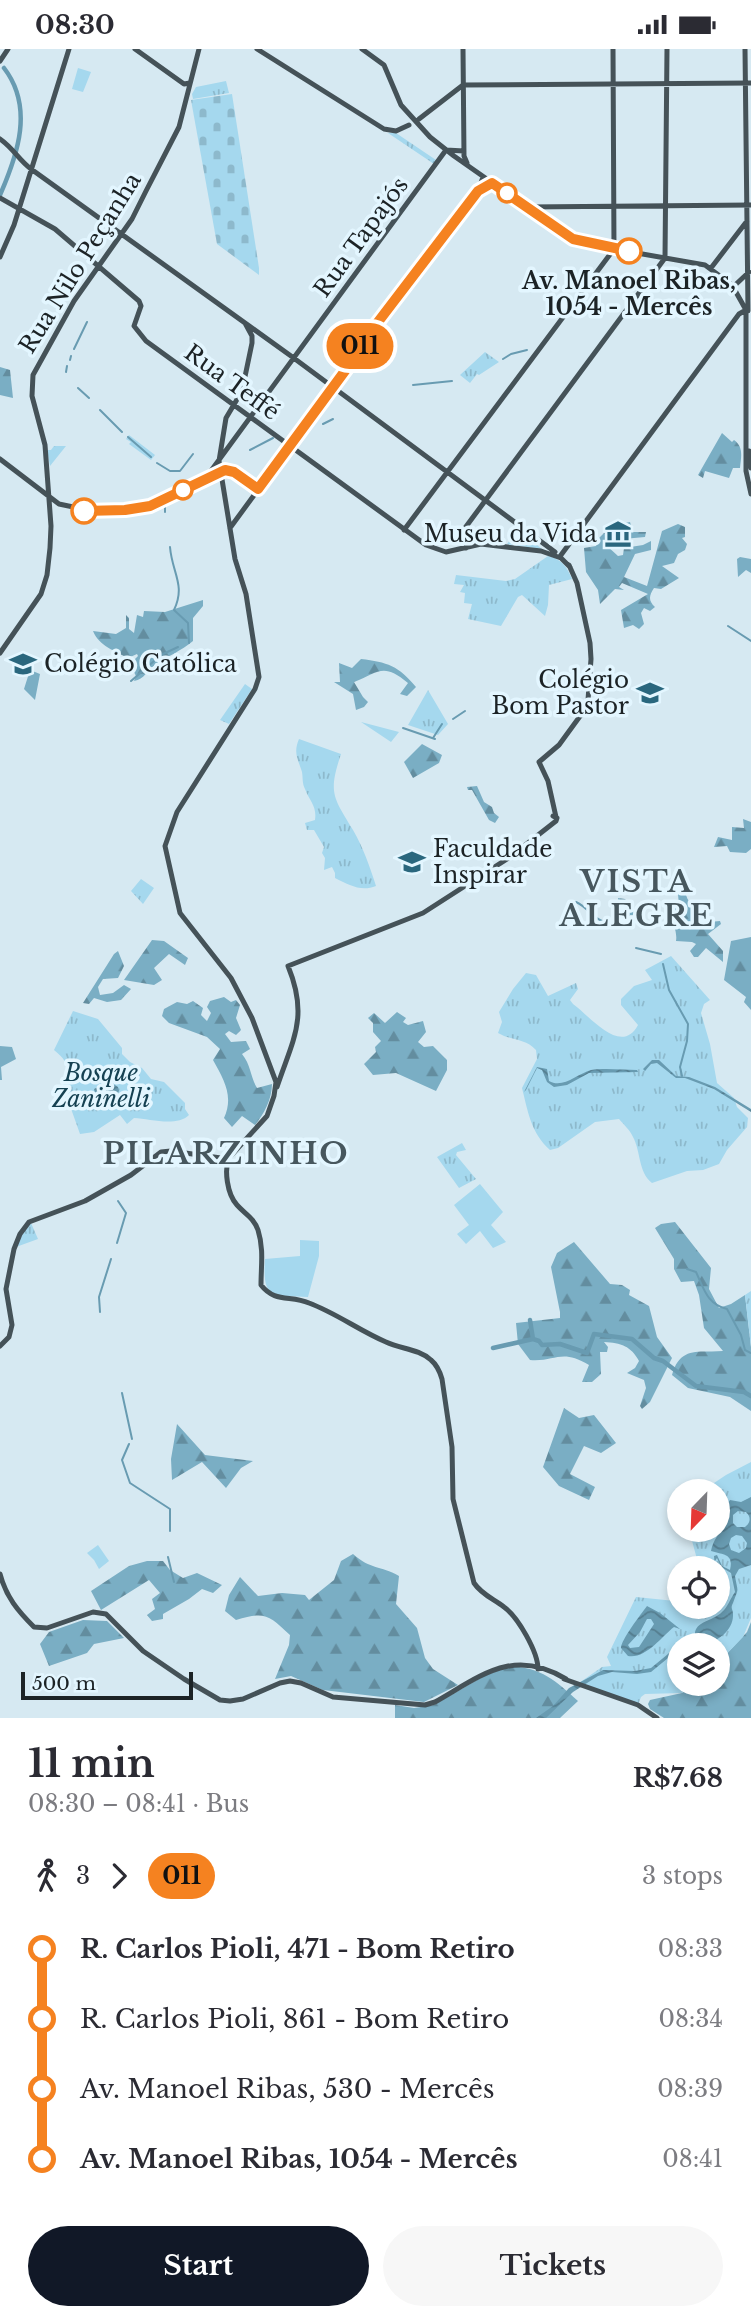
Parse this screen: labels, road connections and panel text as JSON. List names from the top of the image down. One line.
{"streets":{"main road":["Rua Tapajós","Rua Nilo Peçanha","Rua Teffé"]},"crossings":[["Rua Tapajós","Rua Teffé"],["Rua Nilo Peçanha","Rua Teffé"]],"districts":["VISTA ALEGRE","PILARZINHO"],"parks":["Bosque Zaninelli"],"places":{"other":["Av. Manoel Ribas, 1054 - Mercês"],"museum":["Museu da Vida"],"school or university":["Colégio Católica","Colégio Bom Pastor","Faculdade Inspirar"]},"lines":["bus line 011"],"scale_bar":"500 m","north":"bottom left","page":{"status":"08:30","on_map":"011","scale":"500 m","heading":["11 min","08:30 – 08:41 · Bus","R$7.68"],"legs":["3","011","3 stops"],"list":[{"name":"R. Carlos Pioli, 471 - Bom Retiro","value":"08:33"},{"name":"R. Carlos Pioli, 861 - Bom Retiro","value":"08:34"},{"name":"Av. Manoel Ribas, 530 - Mercês","value":"08:39"},{"name":"Av. Manoel Ribas, 1054 - Mercês","value":"08:41"}],"buttons":["Start","Tickets"]}}
